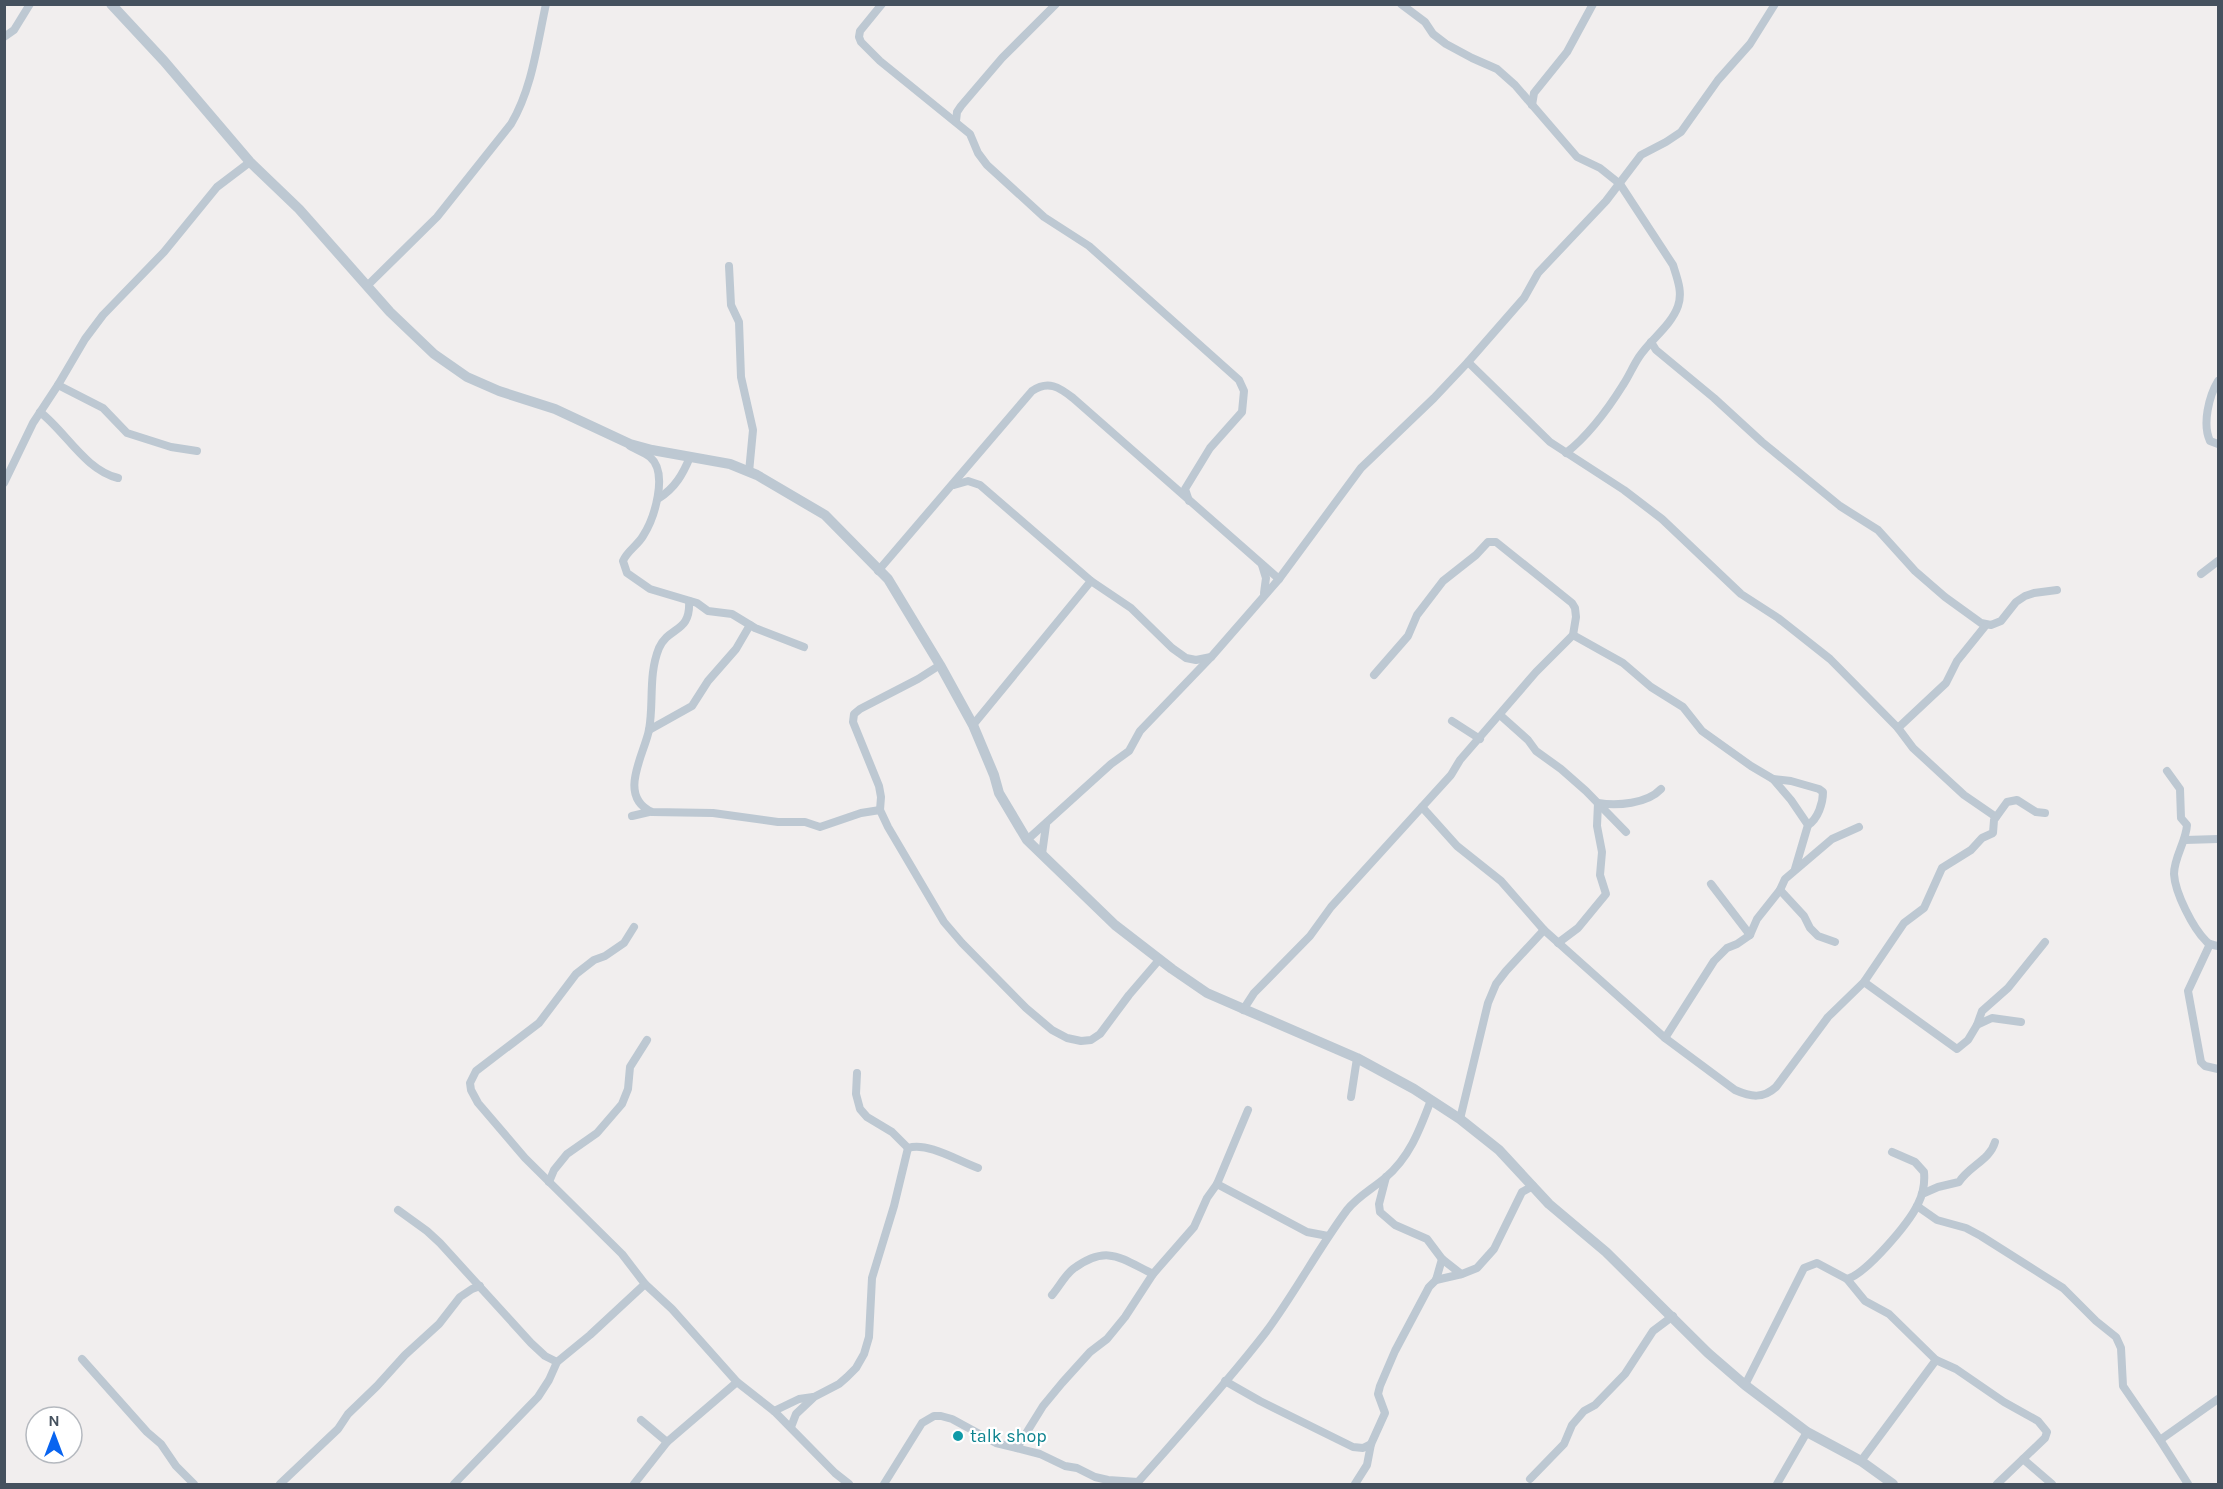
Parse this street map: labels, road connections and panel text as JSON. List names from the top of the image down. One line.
{"places":["talk shop"],"north":"top"}
